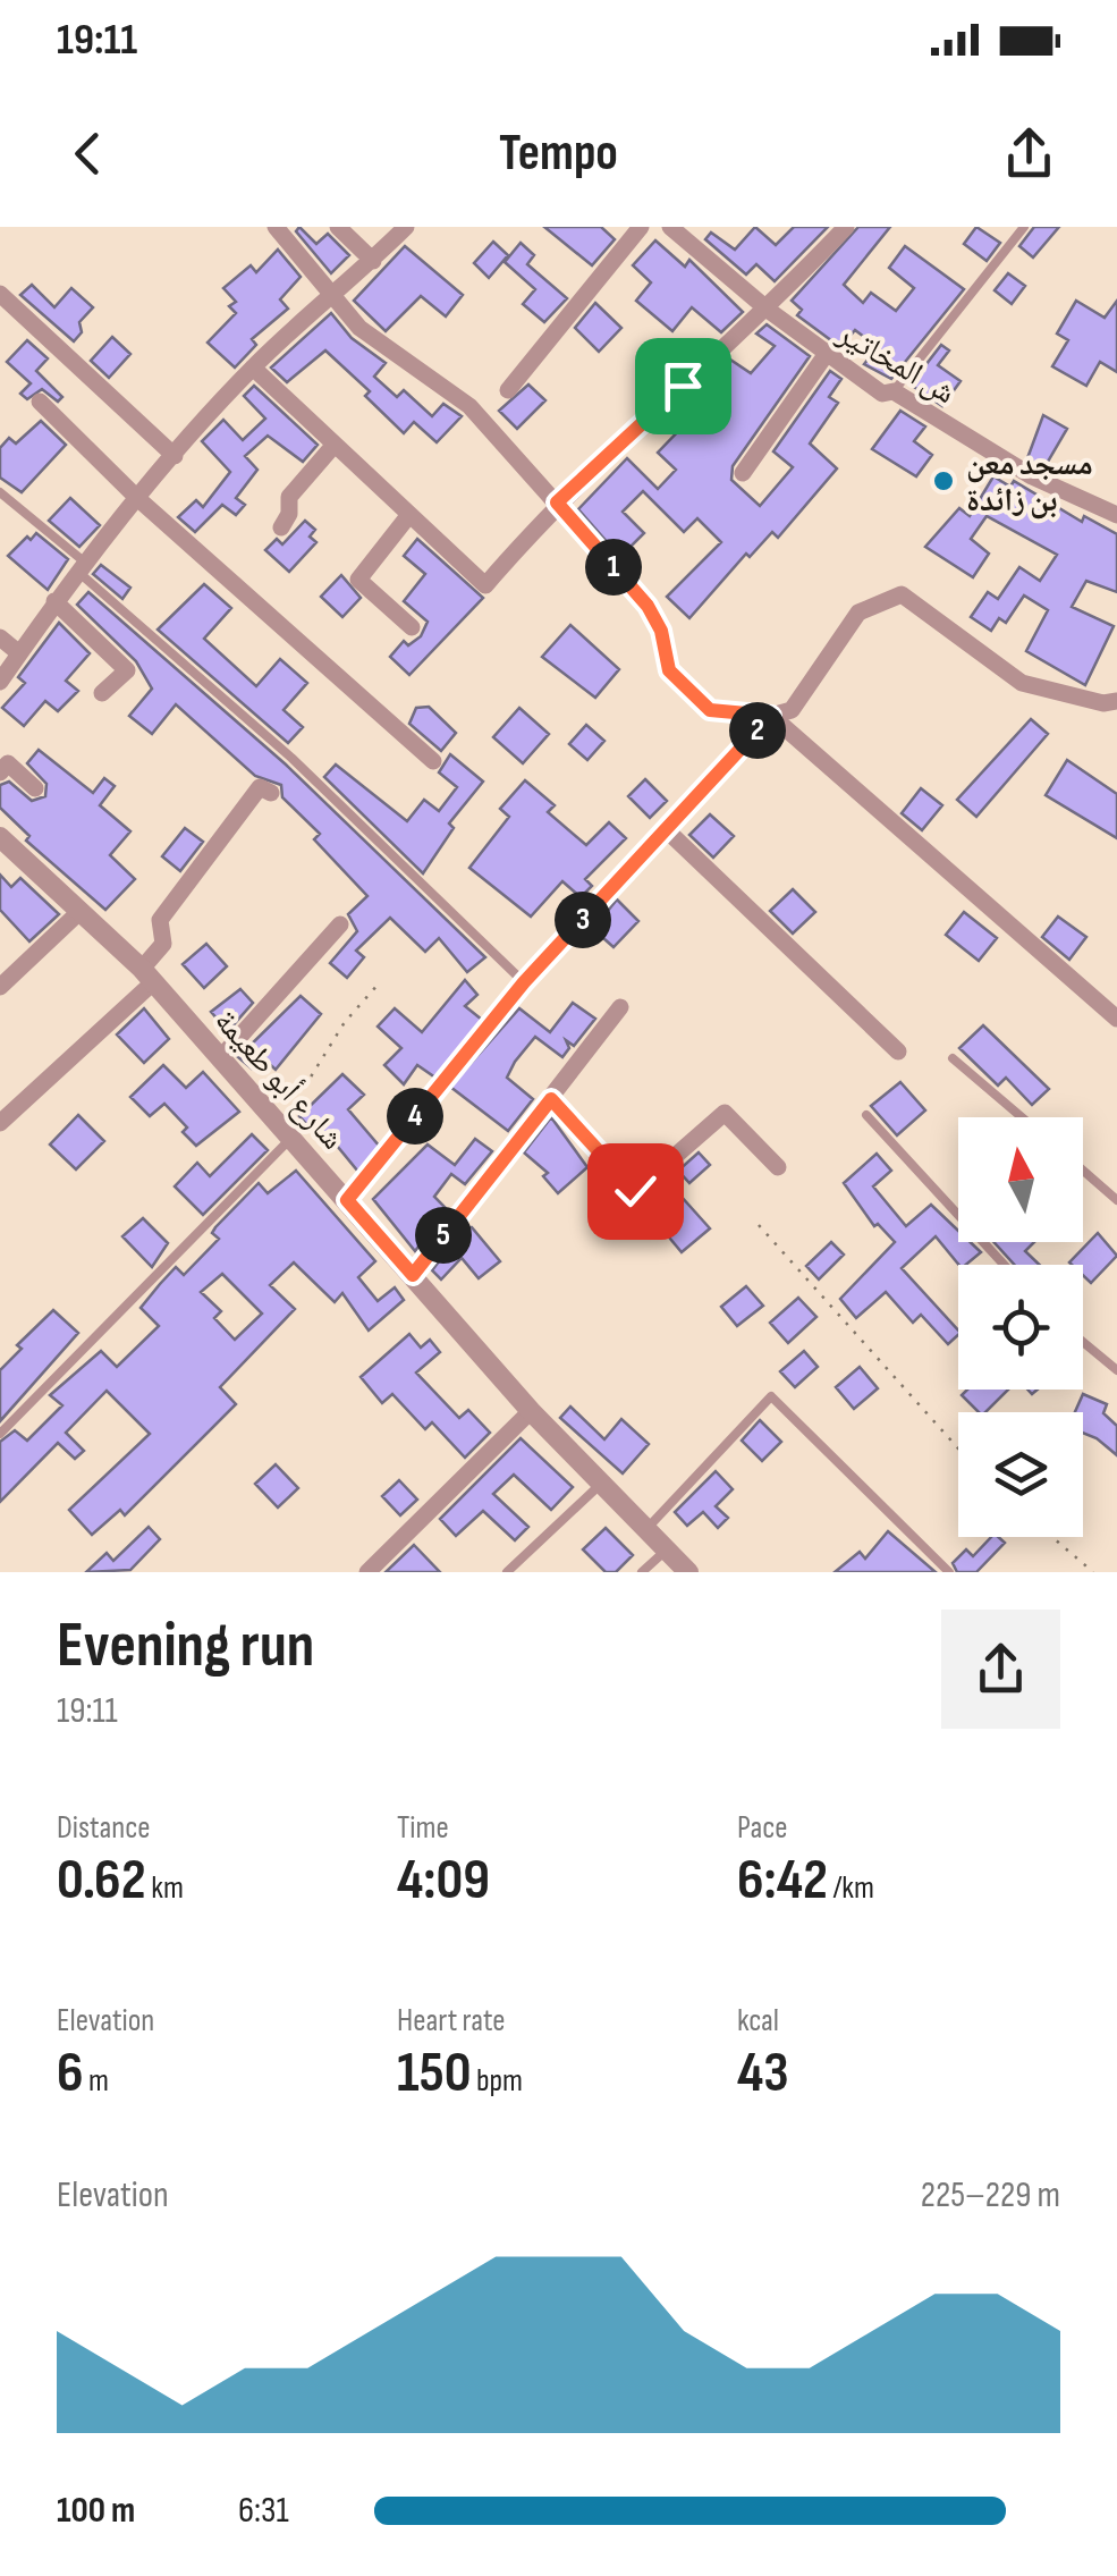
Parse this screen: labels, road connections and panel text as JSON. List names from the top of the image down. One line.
{"streets":{"street":["ش المخاتير","شارع أبو طعيمة"]},"places":["مسجد معن بن زائدة"],"north":"top","page":{"status":"19:11","header":"Tempo","pins":["1","2","3","4","5"],"heading":["Evening run","19:11"],"stats":[["Distance","0.62 km"],["Time","4:09"],["Pace","6:42 /km"],["Elevation","6 m"],["Heart rate","150 bpm"],["kcal","43"]],"chart":["Elevation","225–229 m"],"list":[{"name":"100 m","note":"6:31"}]}}
